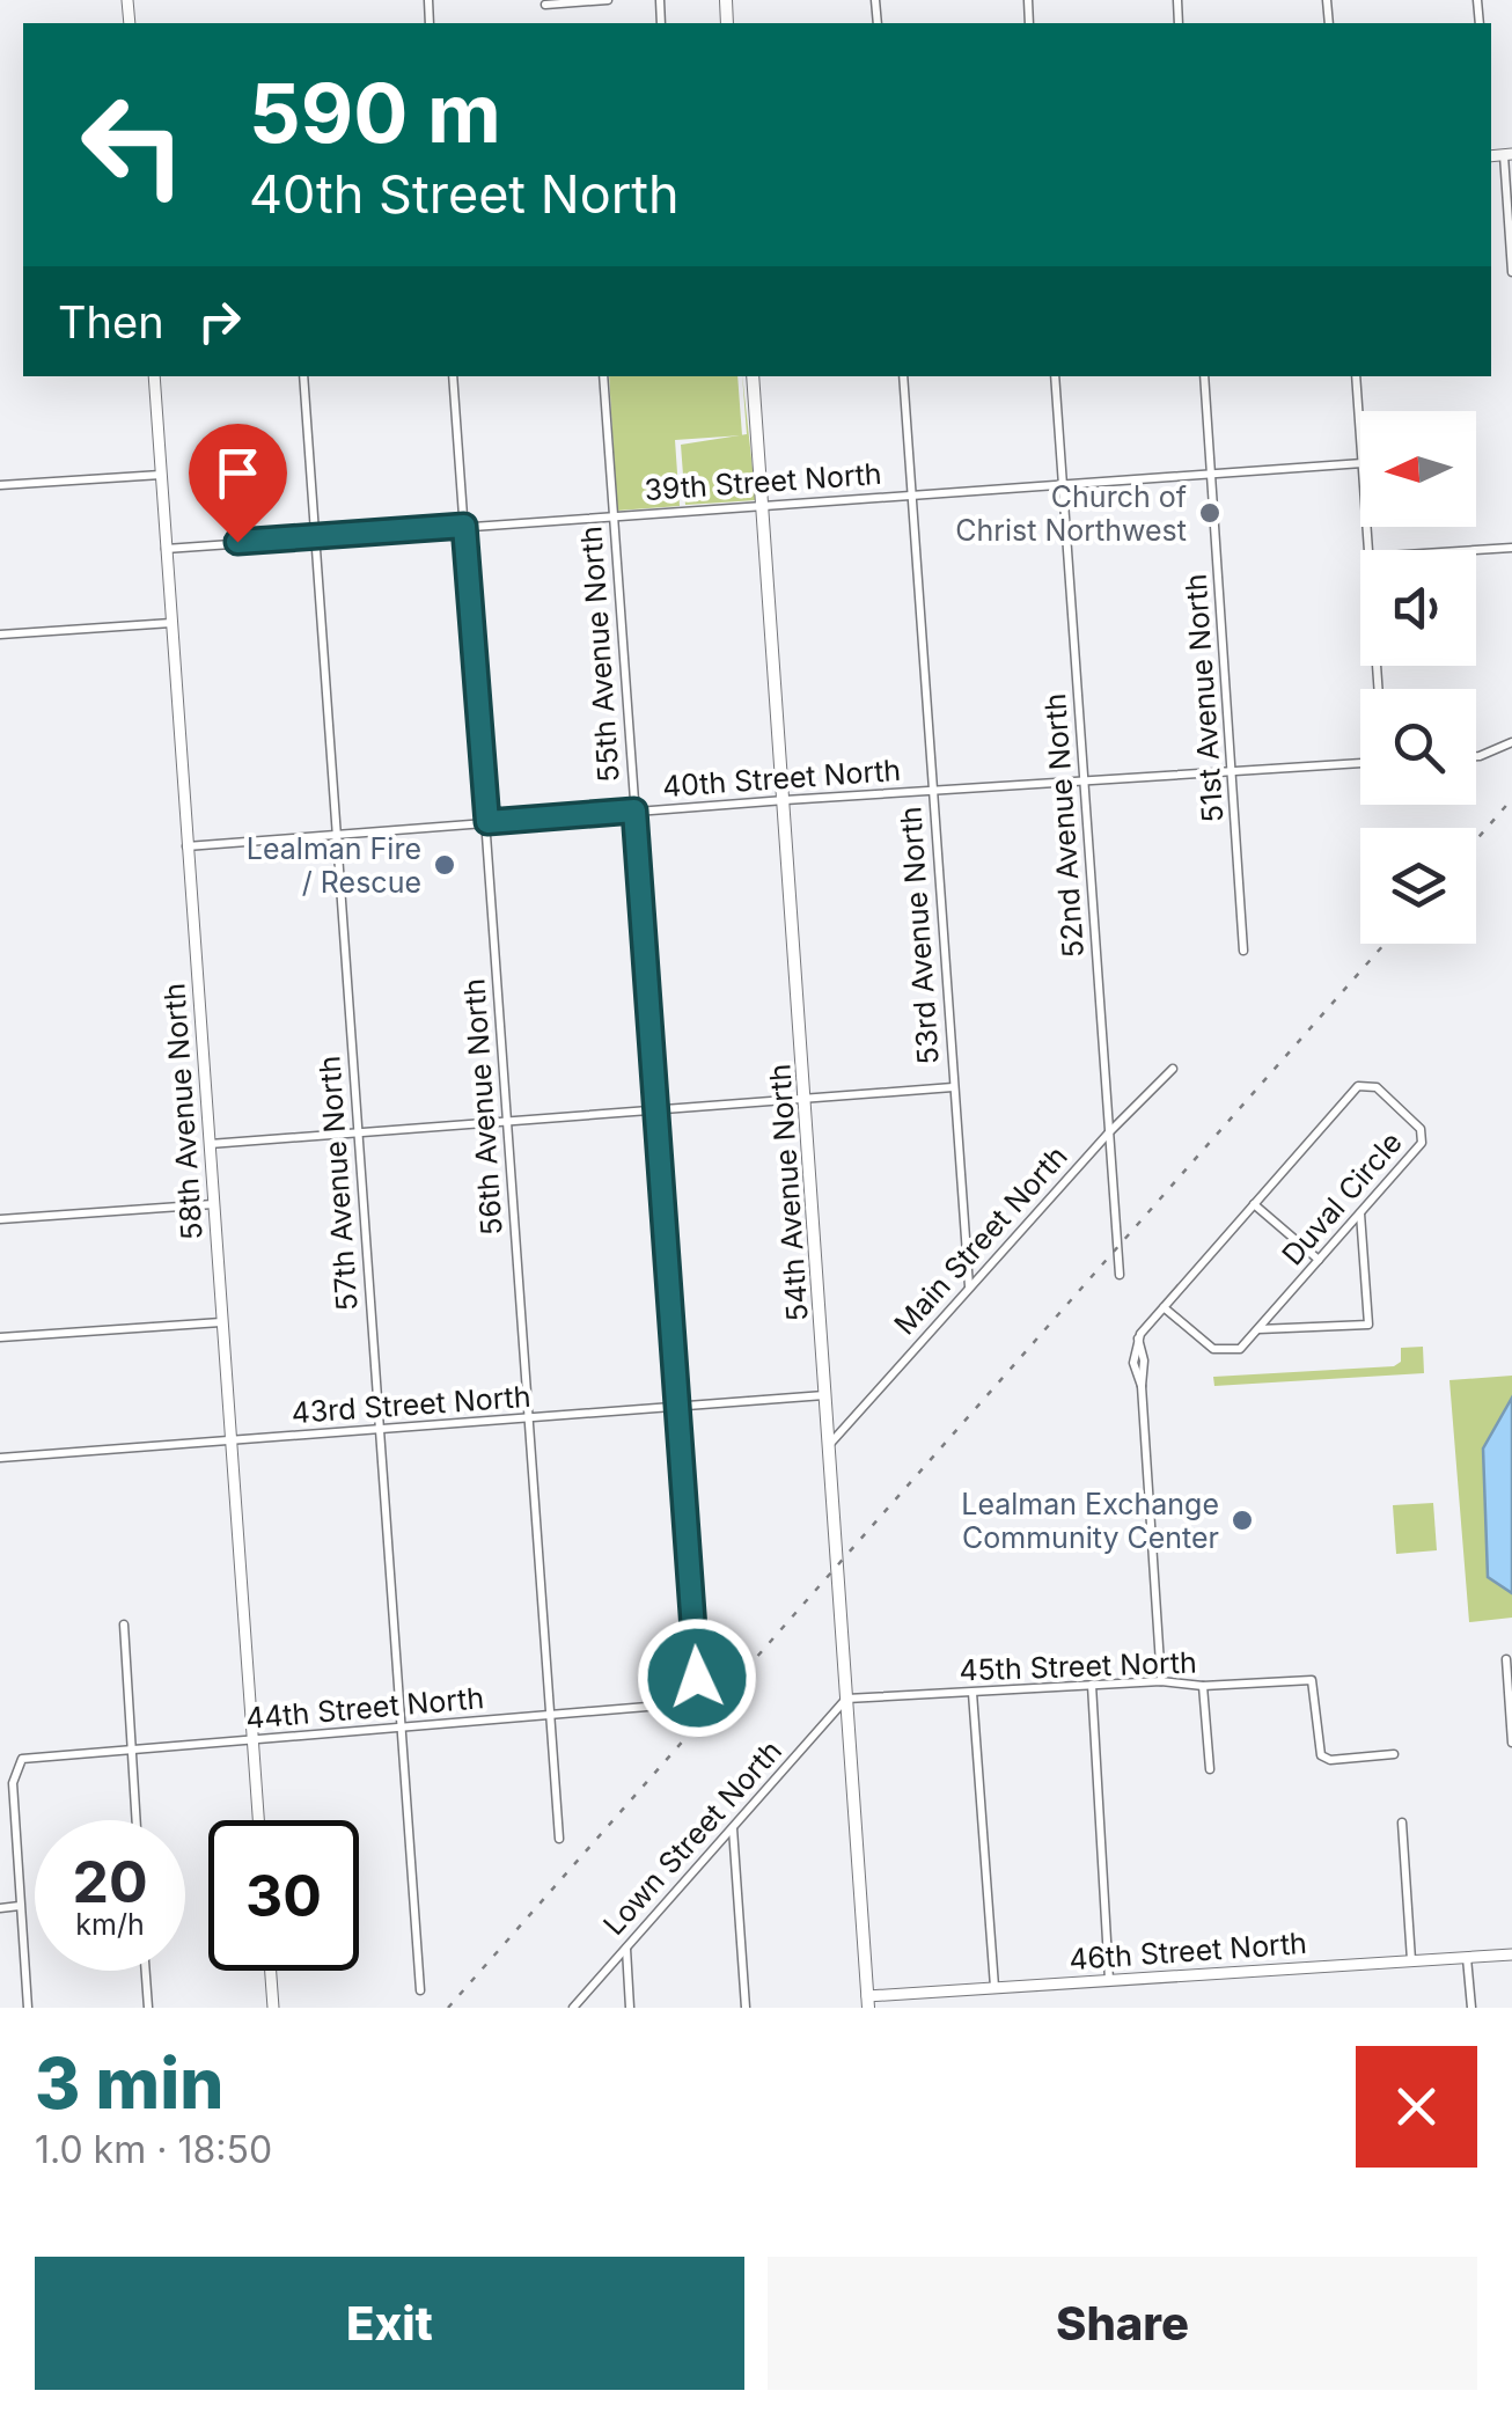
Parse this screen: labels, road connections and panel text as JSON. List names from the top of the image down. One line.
{"streets":{"main road":["54th Avenue North"],"street":["39th Street North","55th Avenue North","51st Avenue North","40th Street North","52nd Avenue North","53rd Avenue North","56th Avenue North","58th Avenue North","57th Avenue North","Duval Circle","Main Street North","43rd Street North","45th Street North","44th Street North","Lown Street North","46th Street North"]},"crossings":[["39th Street North","55th Avenue North"],["39th Street North","51st Avenue North"],["39th Street North","52nd Avenue North"],["39th Street North","53rd Avenue North"],["39th Street North","56th Avenue North"],["39th Street North","58th Avenue North"],["39th Street North","57th Avenue North"],["39th Street North","54th Avenue North"],["55th Avenue North","40th Street North"],["55th Avenue North","43rd Street North"],["55th Avenue North","44th Street North"],["51st Avenue North","40th Street North"],["40th Street North","52nd Avenue North"],["40th Street North","53rd Avenue North"],["40th Street North","56th Avenue North"],["40th Street North","58th Avenue North"],["40th Street North","57th Avenue North"],["40th Street North","54th Avenue North"],["52nd Avenue North","Main Street North"],["53rd Avenue North","Main Street North"],["56th Avenue North","43rd Street North"],["56th Avenue North","44th Street North"],["58th Avenue North","43rd Street North"],["58th Avenue North","44th Street North"],["57th Avenue North","43rd Street North"],["57th Avenue North","44th Street North"],["54th Avenue North","Main Street North"],["54th Avenue North","43rd Street North"],["54th Avenue North","45th Street North"],["54th Avenue North","Lown Street North"],["54th Avenue North","46th Street North"],["Duval Circle","45th Street North"],["45th Street North","Lown Street North"]],"places":["Church of Christ Northwest","Lealman Fire / Rescue","Lealman Exchange Community Center"],"north":"left","page":{"turn":["590 m","40th Street North"],"then":"Then","speed":"20 km/h","limit":"30","heading":["3 min","1.0 km · 18:50"],"buttons":["Exit","Share"]}}
